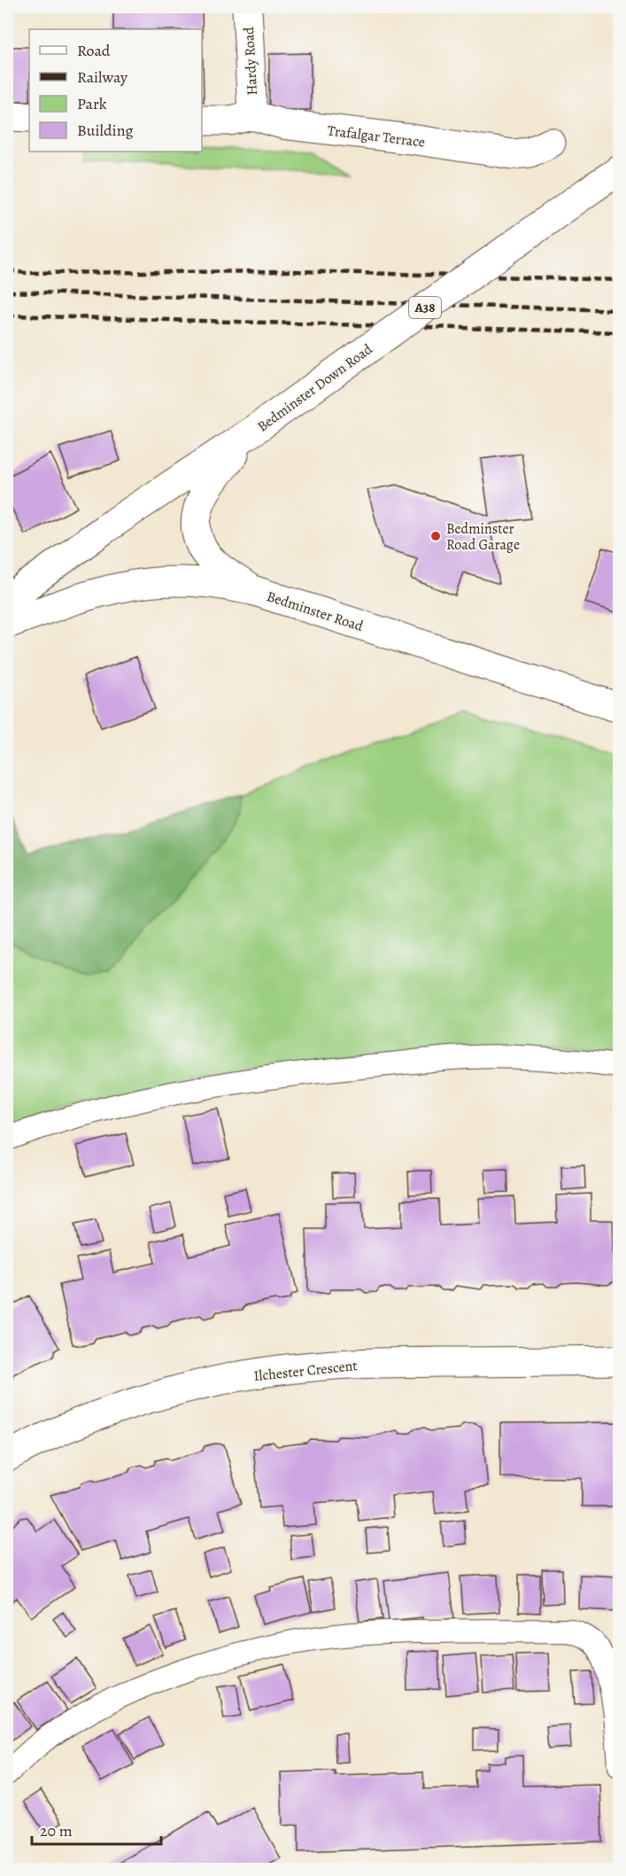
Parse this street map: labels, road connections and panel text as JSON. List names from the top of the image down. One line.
{"streets":{"main road":["Hardy Road","Trafalgar Terrace","A38","Bedminster Down Road","Bedminster Road","Ilchester Crescent"]},"crossings":[["Hardy Road","Trafalgar Terrace"],["A38","Bedminster Down Road"],["A38","Bedminster Road"]],"places":["Bedminster Road Garage"],"legend":["Road","Railway","Park","Building"],"scale_bar":"20 m"}
